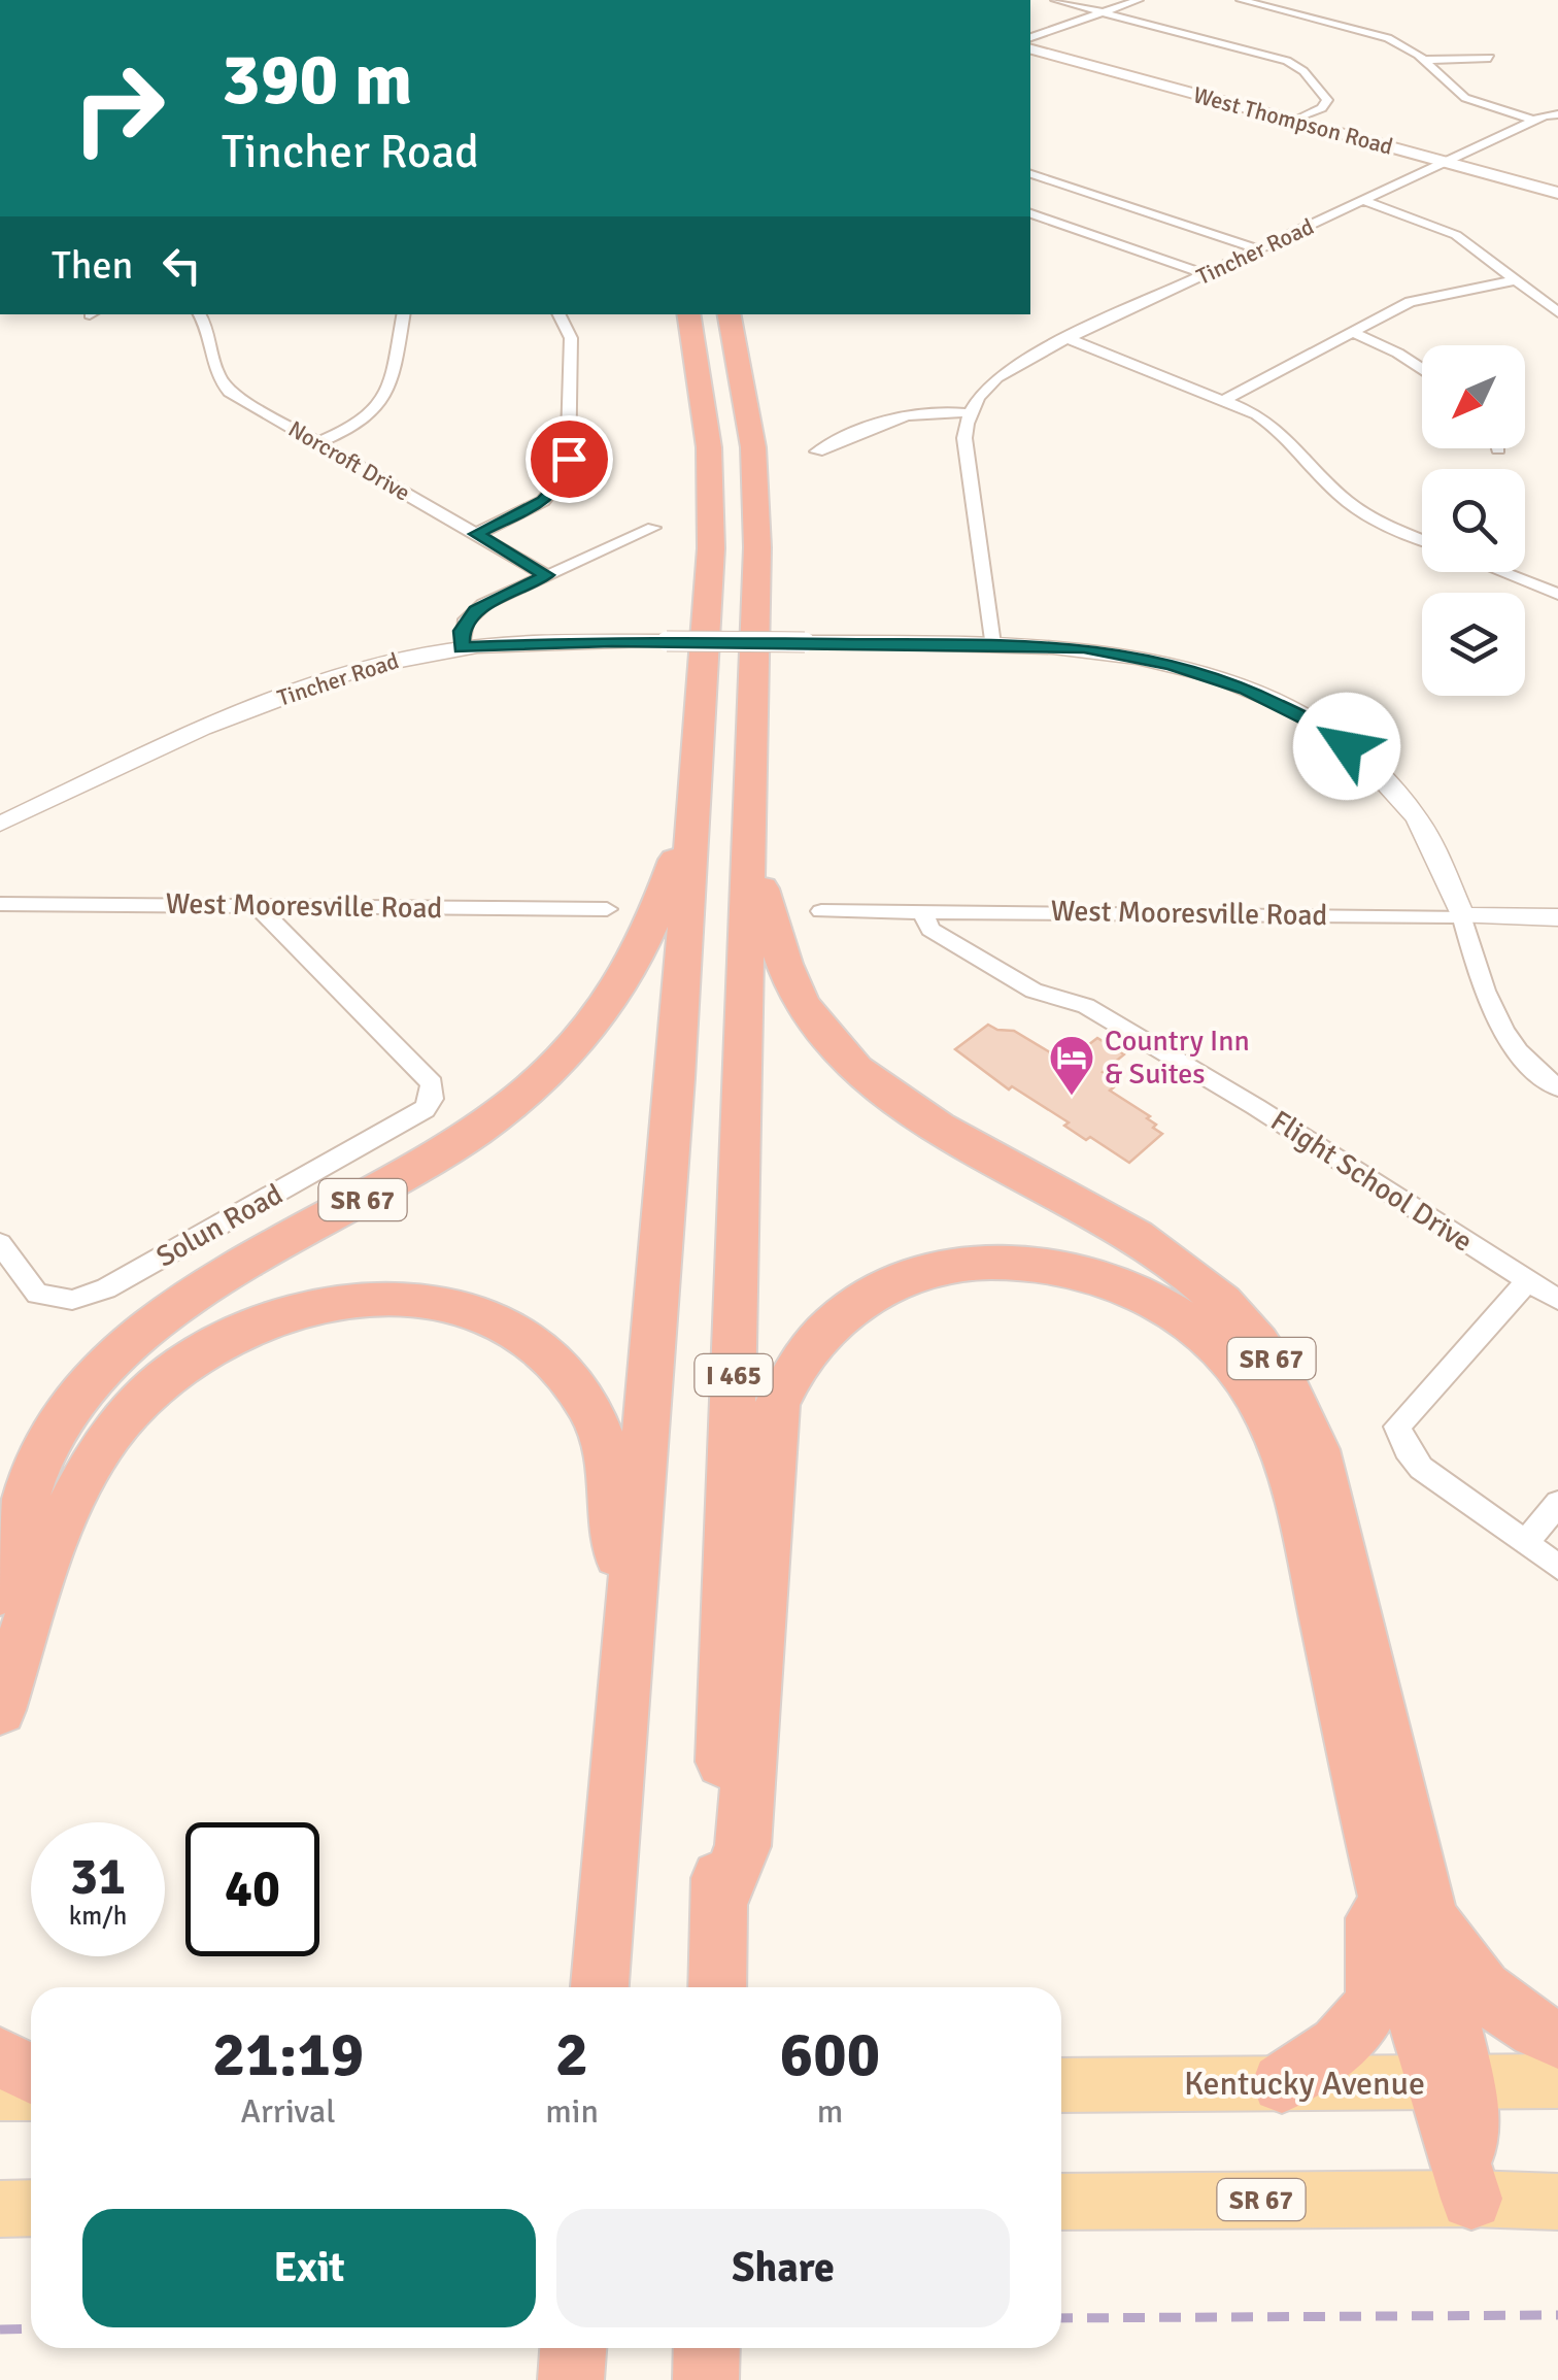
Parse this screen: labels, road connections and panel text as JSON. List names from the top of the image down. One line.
{"streets":{"highway":["SR 67","I 465"],"main road":["West Thompson Road","Kentucky Avenue"],"street":["Tincher Road","Norcroft Drive","West Mooresville Road","Flight School Drive","Solun Road"]},"crossings":[["West Thompson Road","Tincher Road"],["Tincher Road","West Mooresville Road"],["West Mooresville Road","Flight School Drive"],["West Mooresville Road","Solun Road"],["SR 67","I 465"]],"places":{"hotel":["Country Inn & Suites"]},"north":"bottom left","page":{"turn":["390 m","Tincher Road"],"then":"Then","speed":"31 km/h","limit":"40","eta":["21:19","Arrival","2","min","600","m"],"buttons":["Exit","Share"]}}
